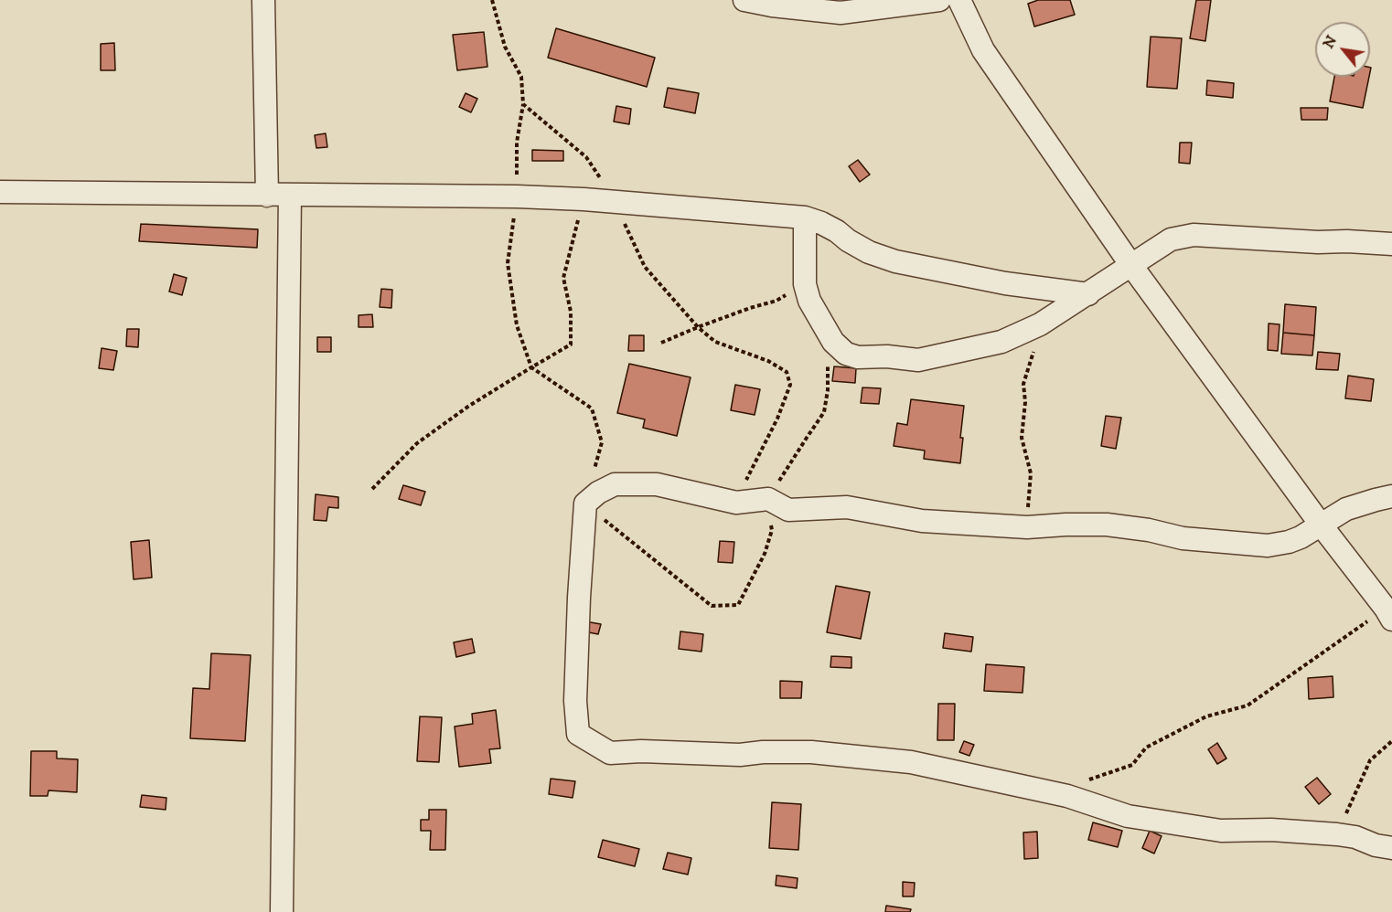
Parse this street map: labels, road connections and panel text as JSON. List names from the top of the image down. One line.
{"north":"top left"}
